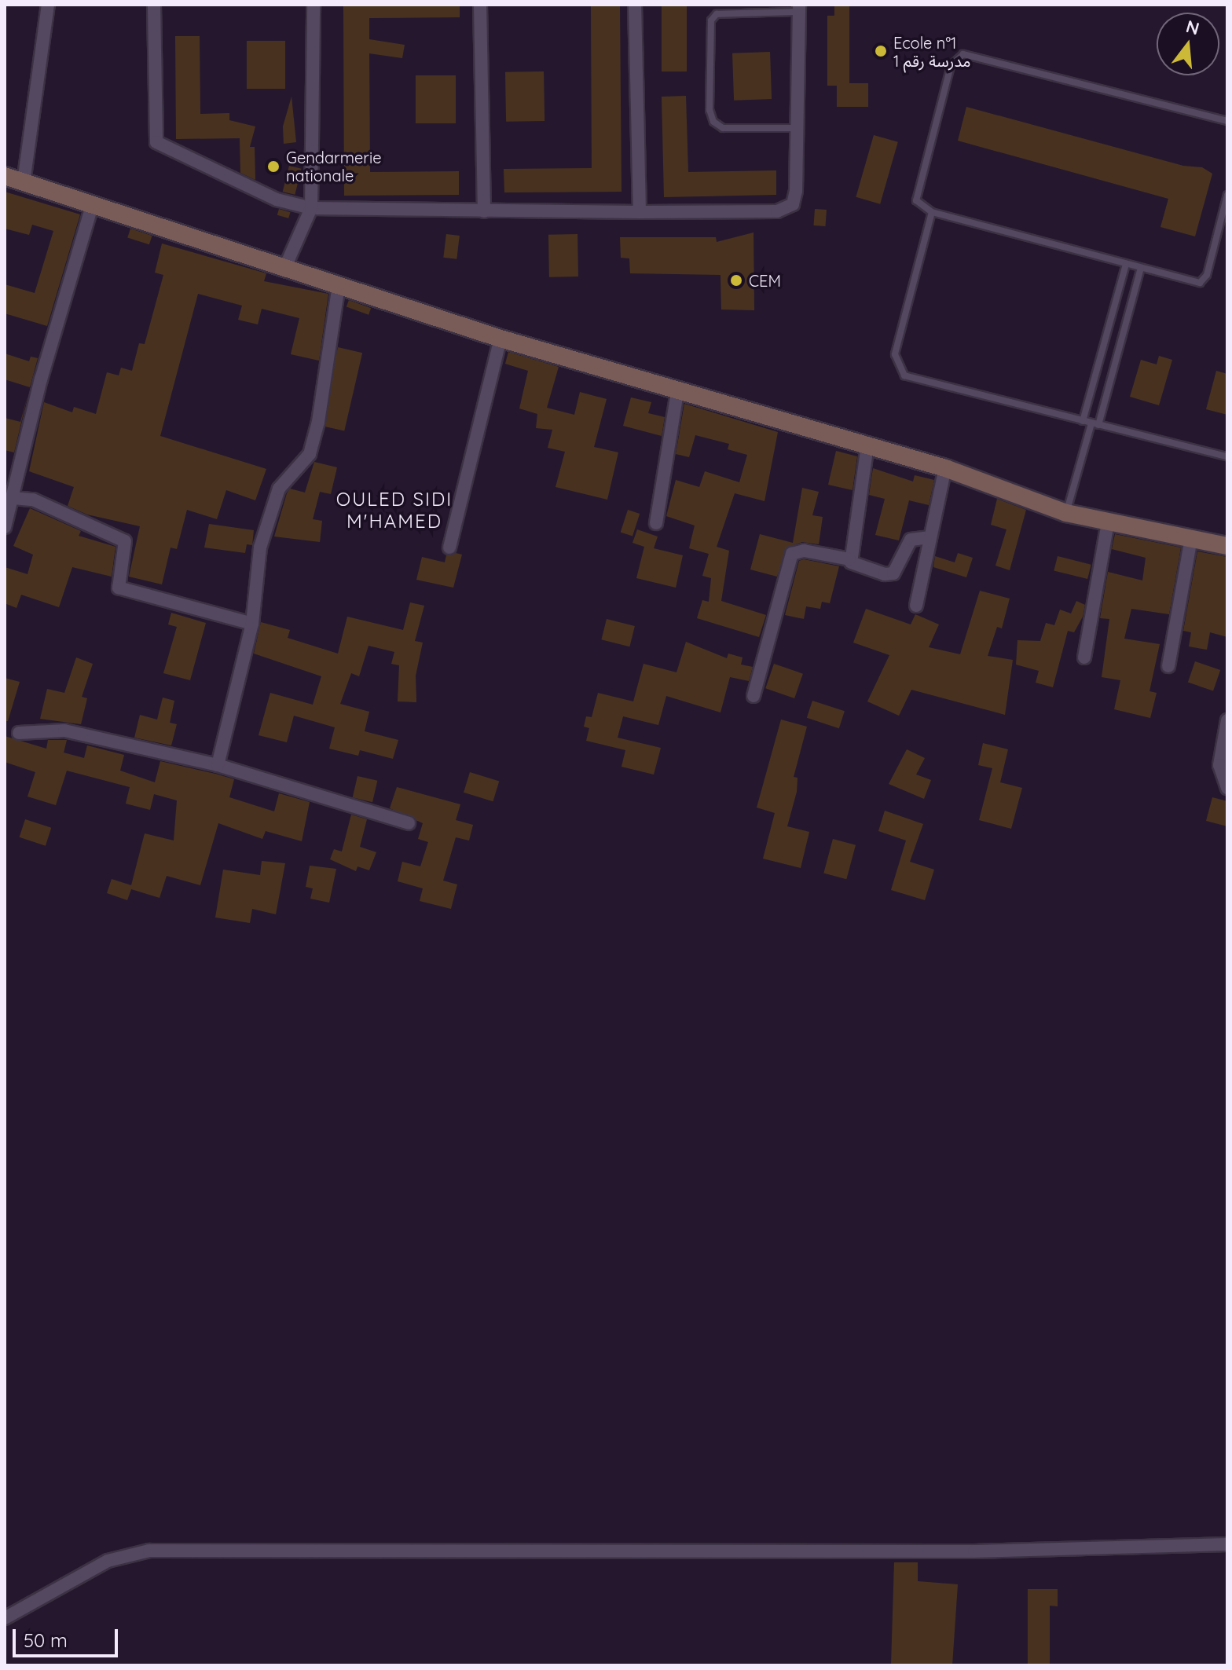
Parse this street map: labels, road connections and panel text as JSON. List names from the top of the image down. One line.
{"districts":["OULED SIDI M'HAMED"],"places":["Ecole n°1 مدرسة رقم 1","Gendarmerie nationale","CEM"],"scale_bar":"50 m","north":"top"}
